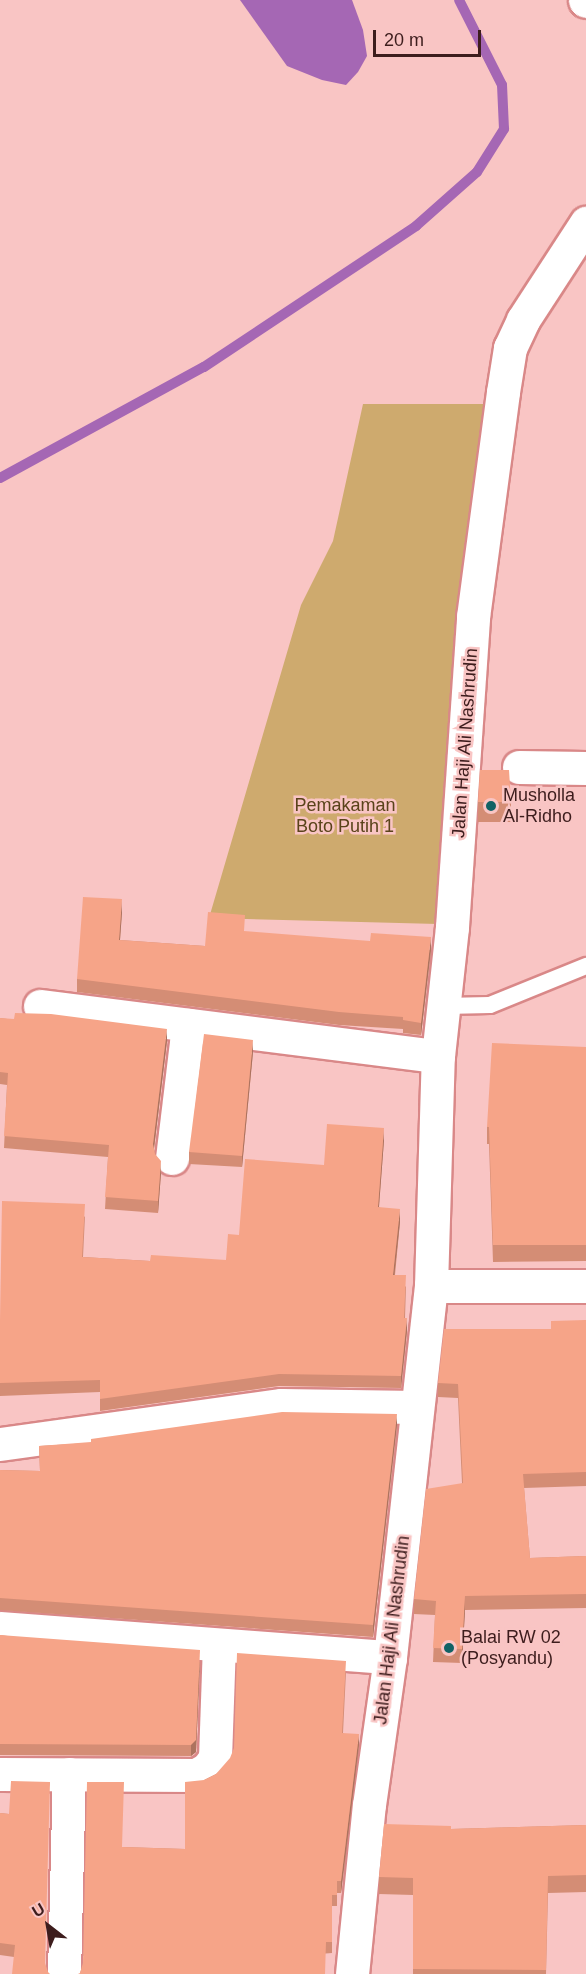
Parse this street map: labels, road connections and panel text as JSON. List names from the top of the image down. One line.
{"streets":{"street":["Jalan Haji Ali Nashrudin"]},"parks":["Pemakaman Boto Putih 1"],"places":["Musholla Al-Ridho","Balai RW 02 (Posyandu)"],"scale_bar":"20 m","north":"top left"}
